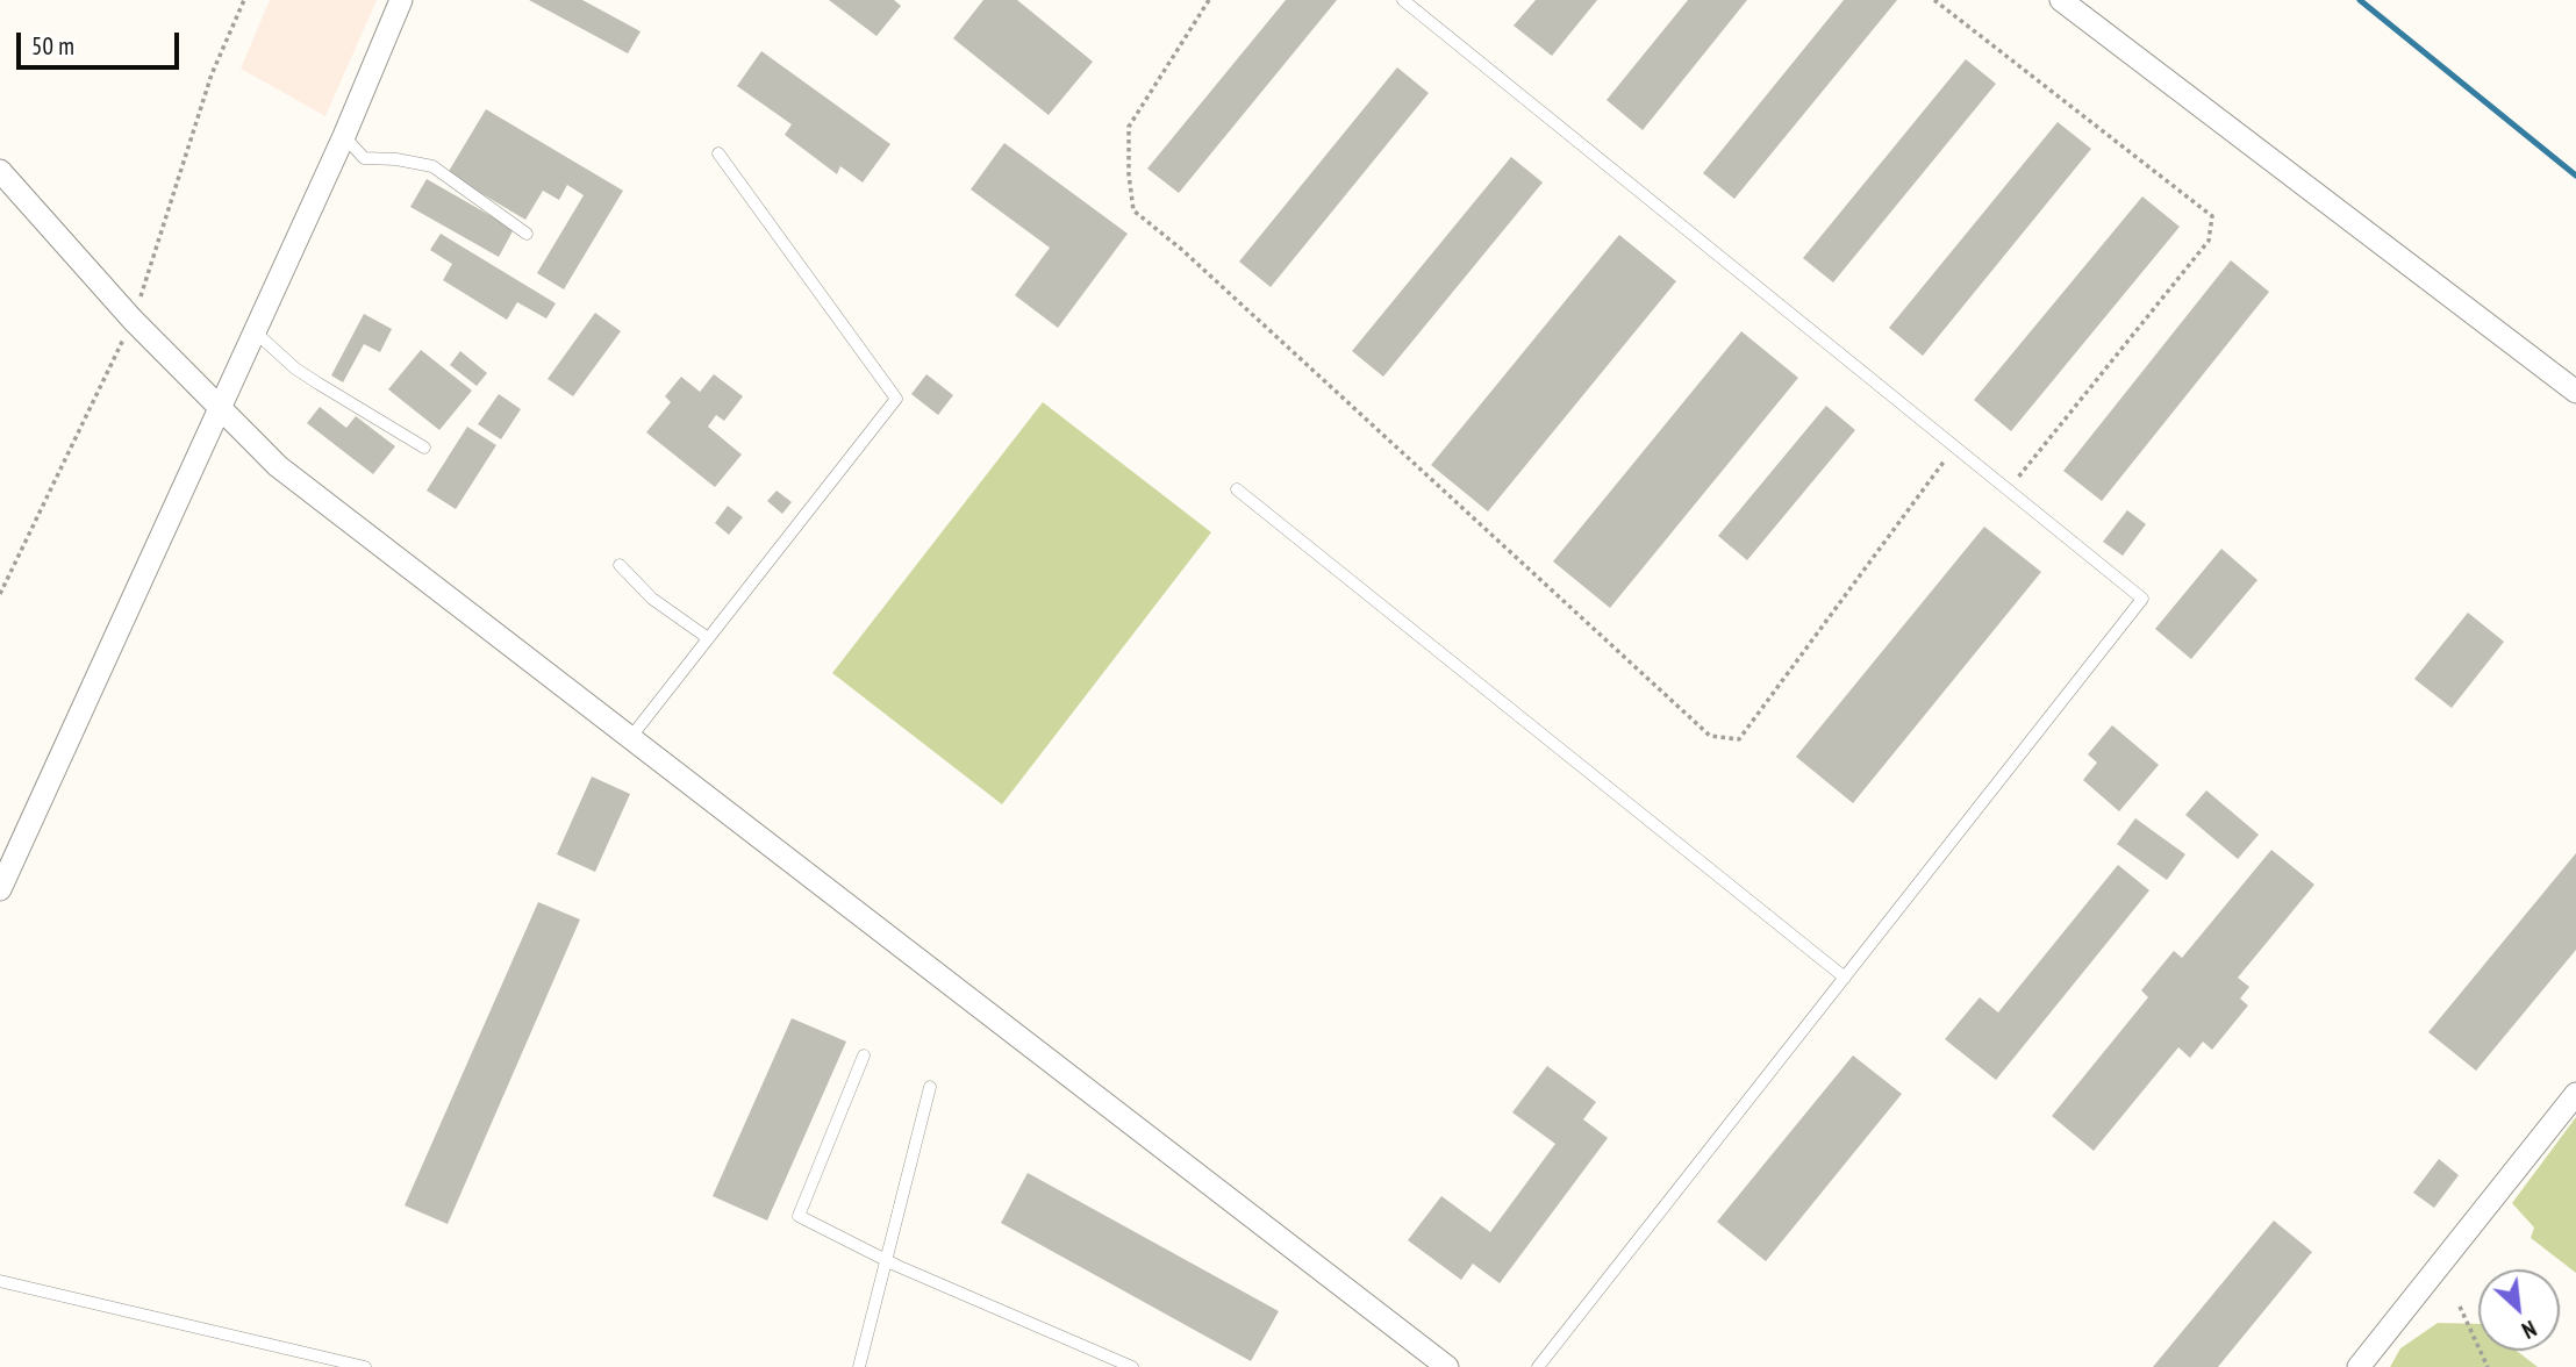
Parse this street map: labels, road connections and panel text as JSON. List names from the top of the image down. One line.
{"scale_bar":"50 m","north":"bottom right"}
